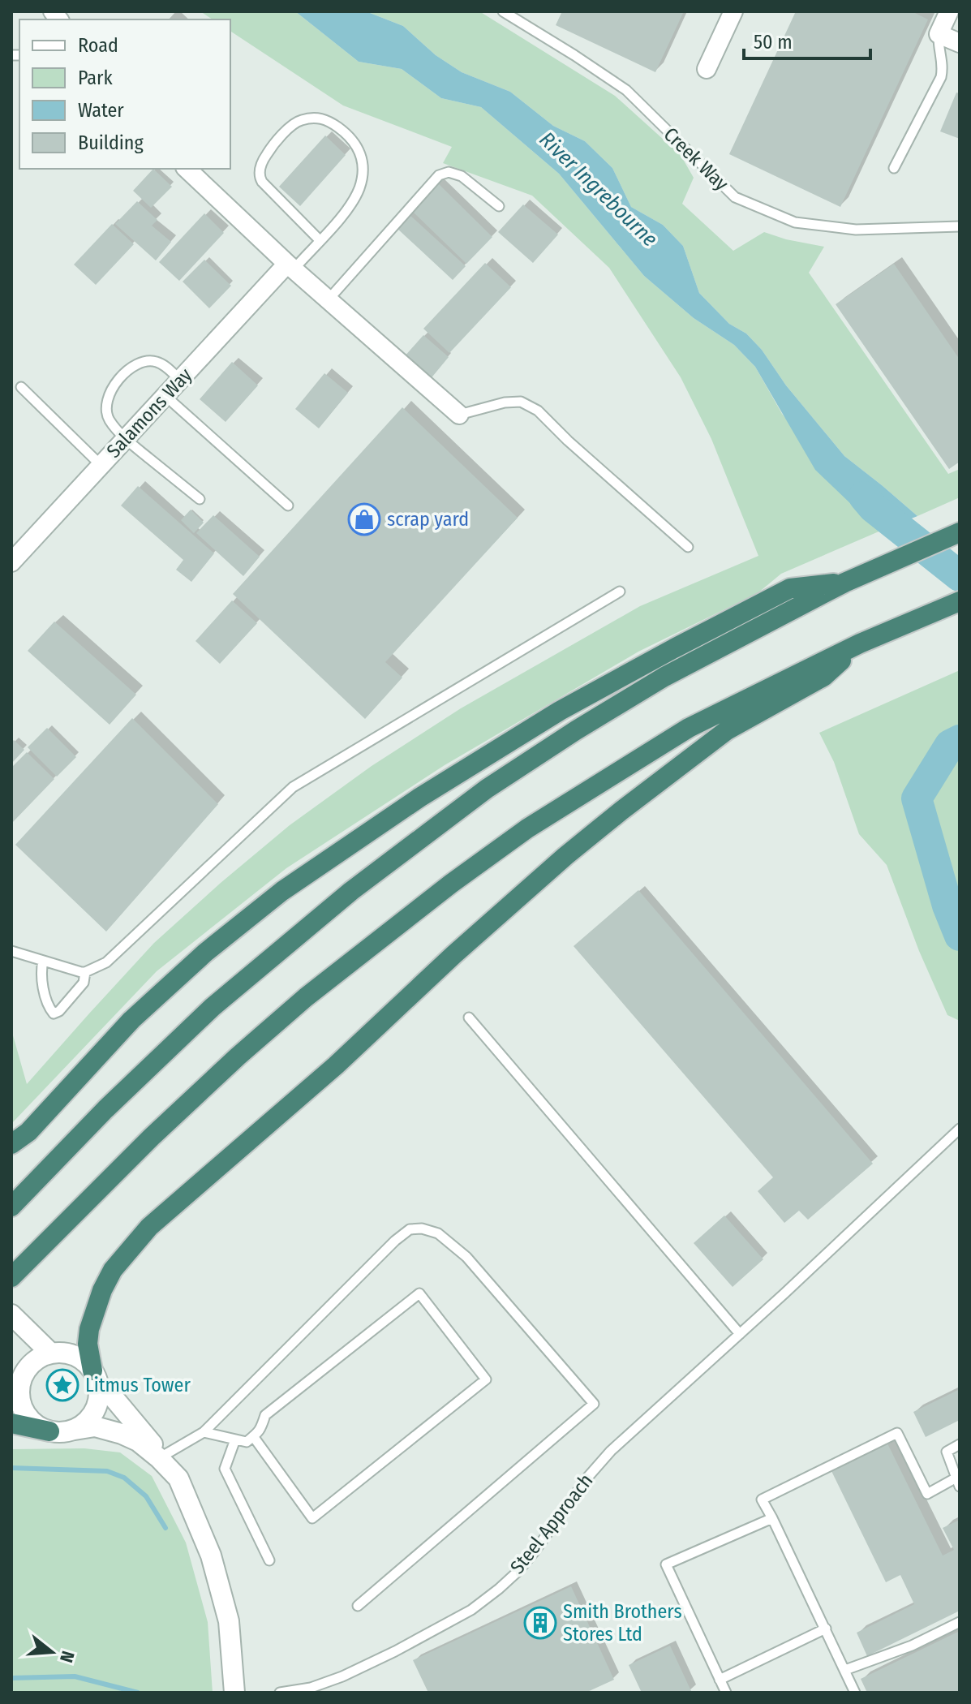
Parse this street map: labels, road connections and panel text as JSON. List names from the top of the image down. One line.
{"streets":{"street":["Salamons Way"],"lane":["Creek Way","Steel Approach"]},"water":["River Ingrebourne"],"places":{"shop":["scrap yard"],"place":["Litmus Tower"],"building":["Smith Brothers Stores Ltd"]},"legend":["Road","Park","Water","Building"],"scale_bar":"50 m","north":"right"}
